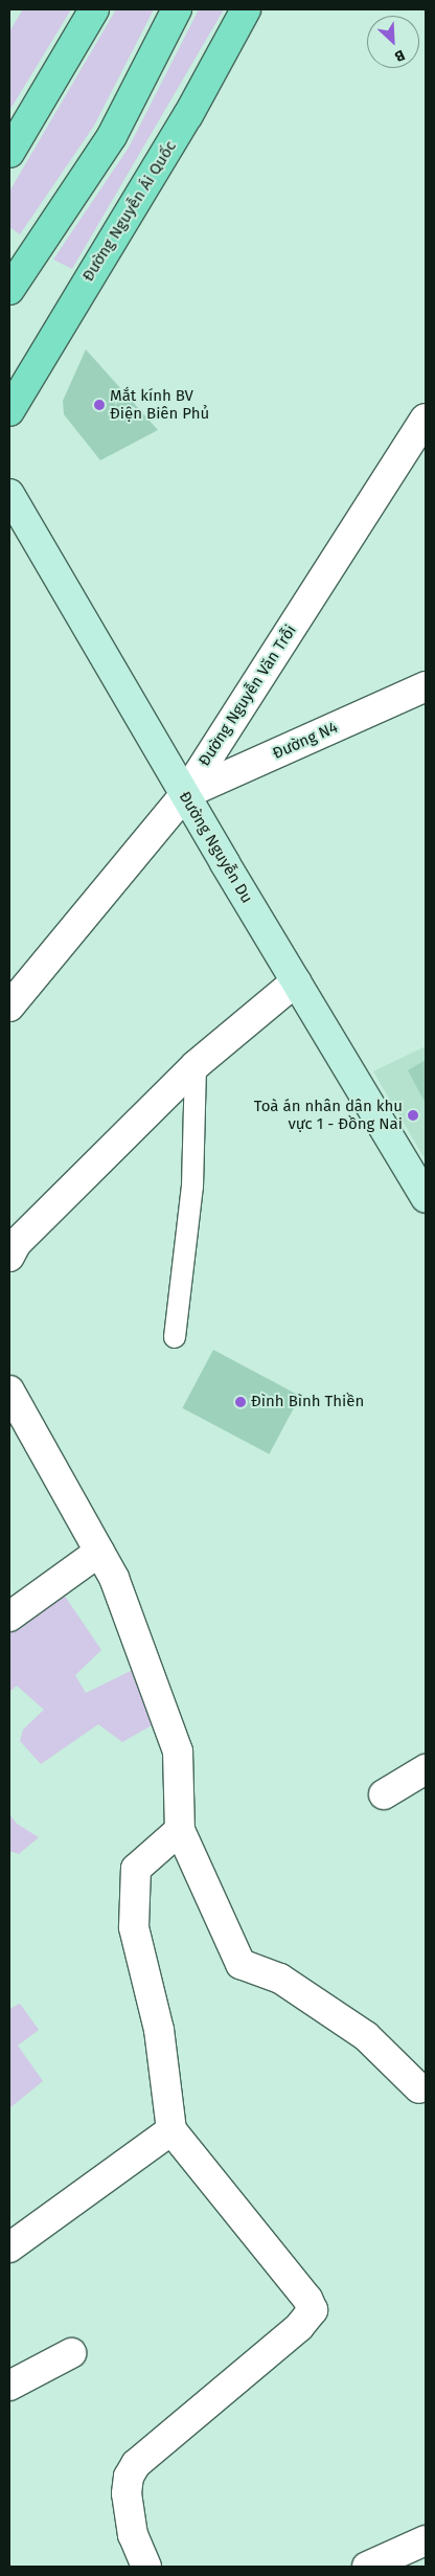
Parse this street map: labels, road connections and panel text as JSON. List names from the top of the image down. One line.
{"streets":{"main road":["Đường Nguyễn Ái Quốc","Đường Nguyễn Du"],"street":["Đường Nguyễn Văn Trỗi","Đường N4"]},"crossings":[["Đường Nguyễn Văn Trỗi","Đường N4"],["Đường Nguyễn Văn Trỗi","Đường Nguyễn Du"],["Đường N4","Đường Nguyễn Du"]],"places":["Mắt kính BV Điện Biên Phủ","Toà án nhân dân khu vực 1 - Đồng Nai","Đình Bình Thiền"],"north":"bottom right"}
